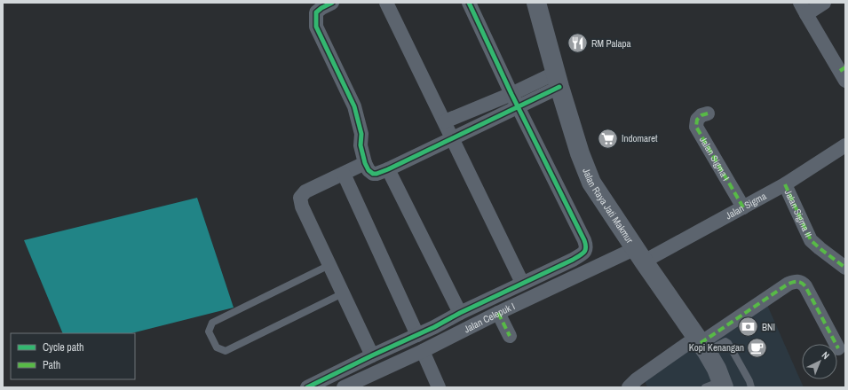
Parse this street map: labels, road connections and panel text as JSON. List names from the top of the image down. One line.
{"streets":{"main road":["Jalan Raya Jati Makmur"],"street":["Jalan Sigma I","Jalan Sigma","Jalan Sigma II","Jalan Celepuk I"]},"crossings":[["Jalan Sigma I","Jalan Sigma"],["Jalan Raya Jati Makmur","Jalan Sigma"],["Jalan Raya Jati Makmur","Jalan Celepuk I"],["Jalan Sigma","Jalan Sigma II"],["Jalan Sigma","Jalan Celepuk I"]],"places":{"restaurant":["RM Palapa"],"supermarket":["Indomaret"],"bank":["BNI"],"cafe":["Kopi Kenangan"]},"legend":["Cycle path","Path"],"north":"top right"}
